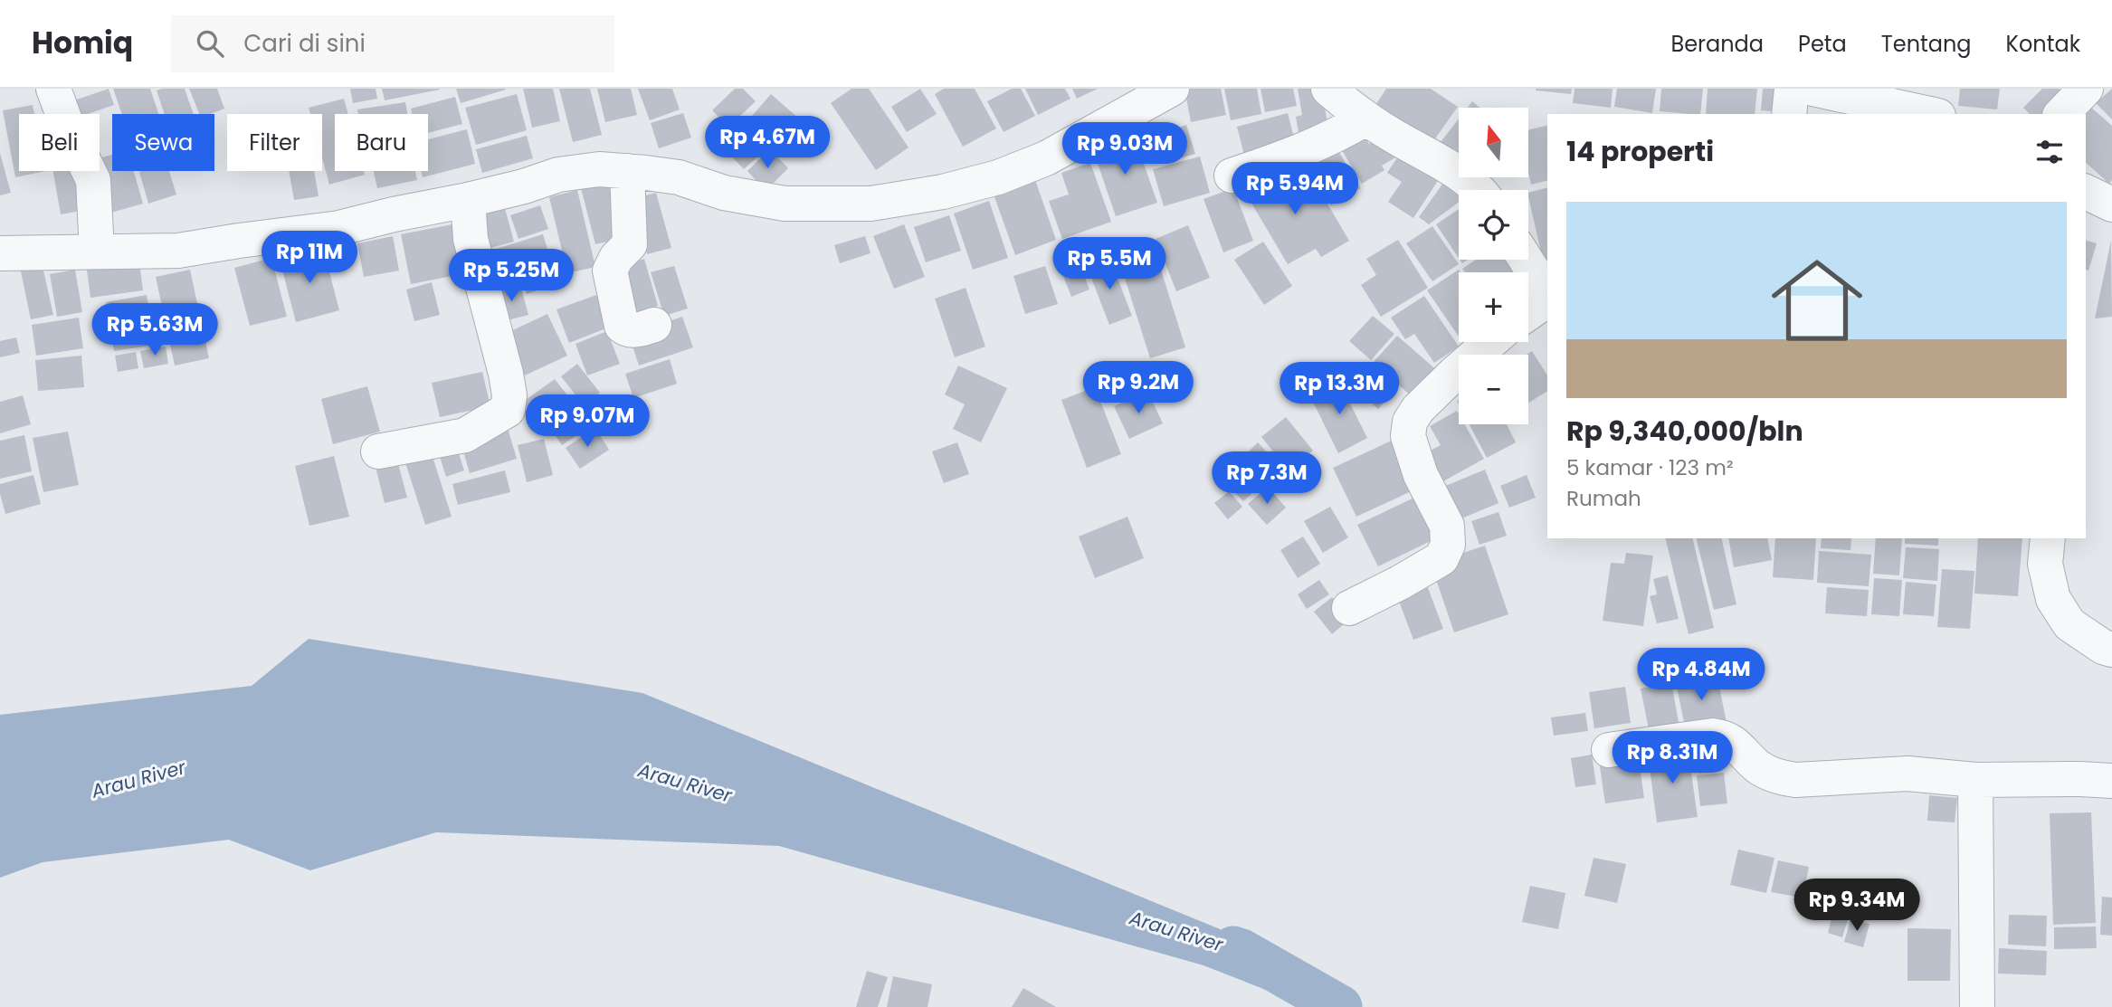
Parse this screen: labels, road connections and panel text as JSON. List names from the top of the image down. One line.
{"water":["Arau River"],"north":"top","page":{"header":"Homiq","search":"Cari di sini","nav":["Beranda","Peta","Tentang","Kontak"],"map_buttons":["+","−"],"chip":["Beli","Sewa","Filter","Baru"],"heading":"14 properti","price":["Rp 4.67M","Rp 9.03M","Rp 5.94M","Rp 11M","Rp 5.5M","Rp 5.25M","Rp 5.63M","Rp 9.2M","Rp 13.3M","Rp 9.07M","Rp 7.3M","Rp 4.84M","Rp 8.31M","Rp 9.34M"],"list":[{"name":"Rp 9,340,000/bln","note":"5 kamar · 123 m² · Rumah"}]}}
